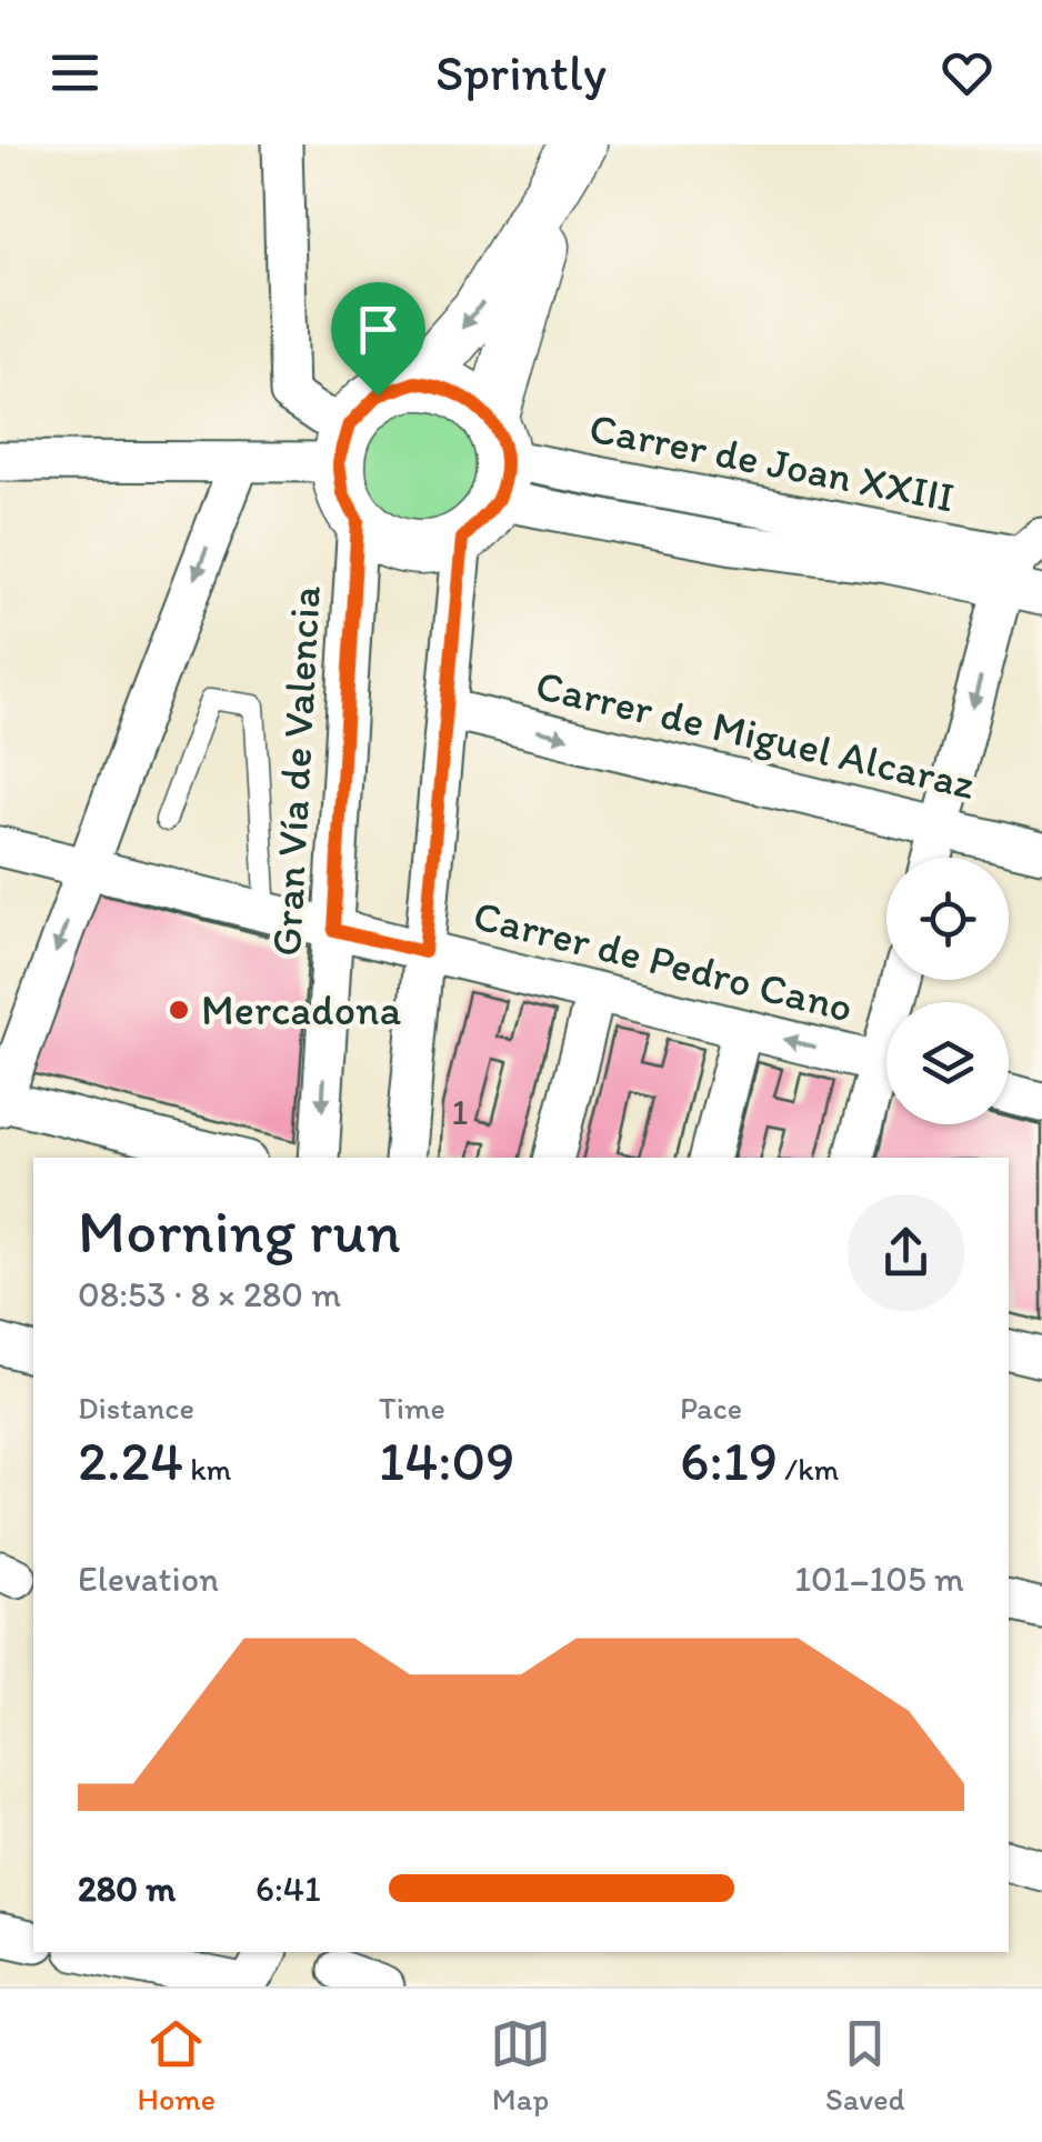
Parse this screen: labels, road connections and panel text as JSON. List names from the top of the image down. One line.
{"streets":{"street":["Carrer de Joan XXIII","Carrer de Miguel Alcaraz","Gran Vía de Valencia","Carrer de Pedro Cano"]},"crossings":[["Carrer de Joan XXIII","Gran Vía de Valencia"],["Gran Vía de Valencia","Carrer de Pedro Cano"]],"one_way":["Carrer de Miguel Alcaraz"],"places":["Mercadona"],"house_numbers":["1"],"page":{"header":"Sprintly","heading":["Morning run","08:53 · 8 × 280 m"],"stats":[["Distance","2.24 km"],["Time","14:09"],["Pace","6:19 /km"]],"chart":["Elevation","101–105 m"],"list":[{"name":"280 m","note":"6:41"}],"tabs":["Home","Map","Saved"]}}
